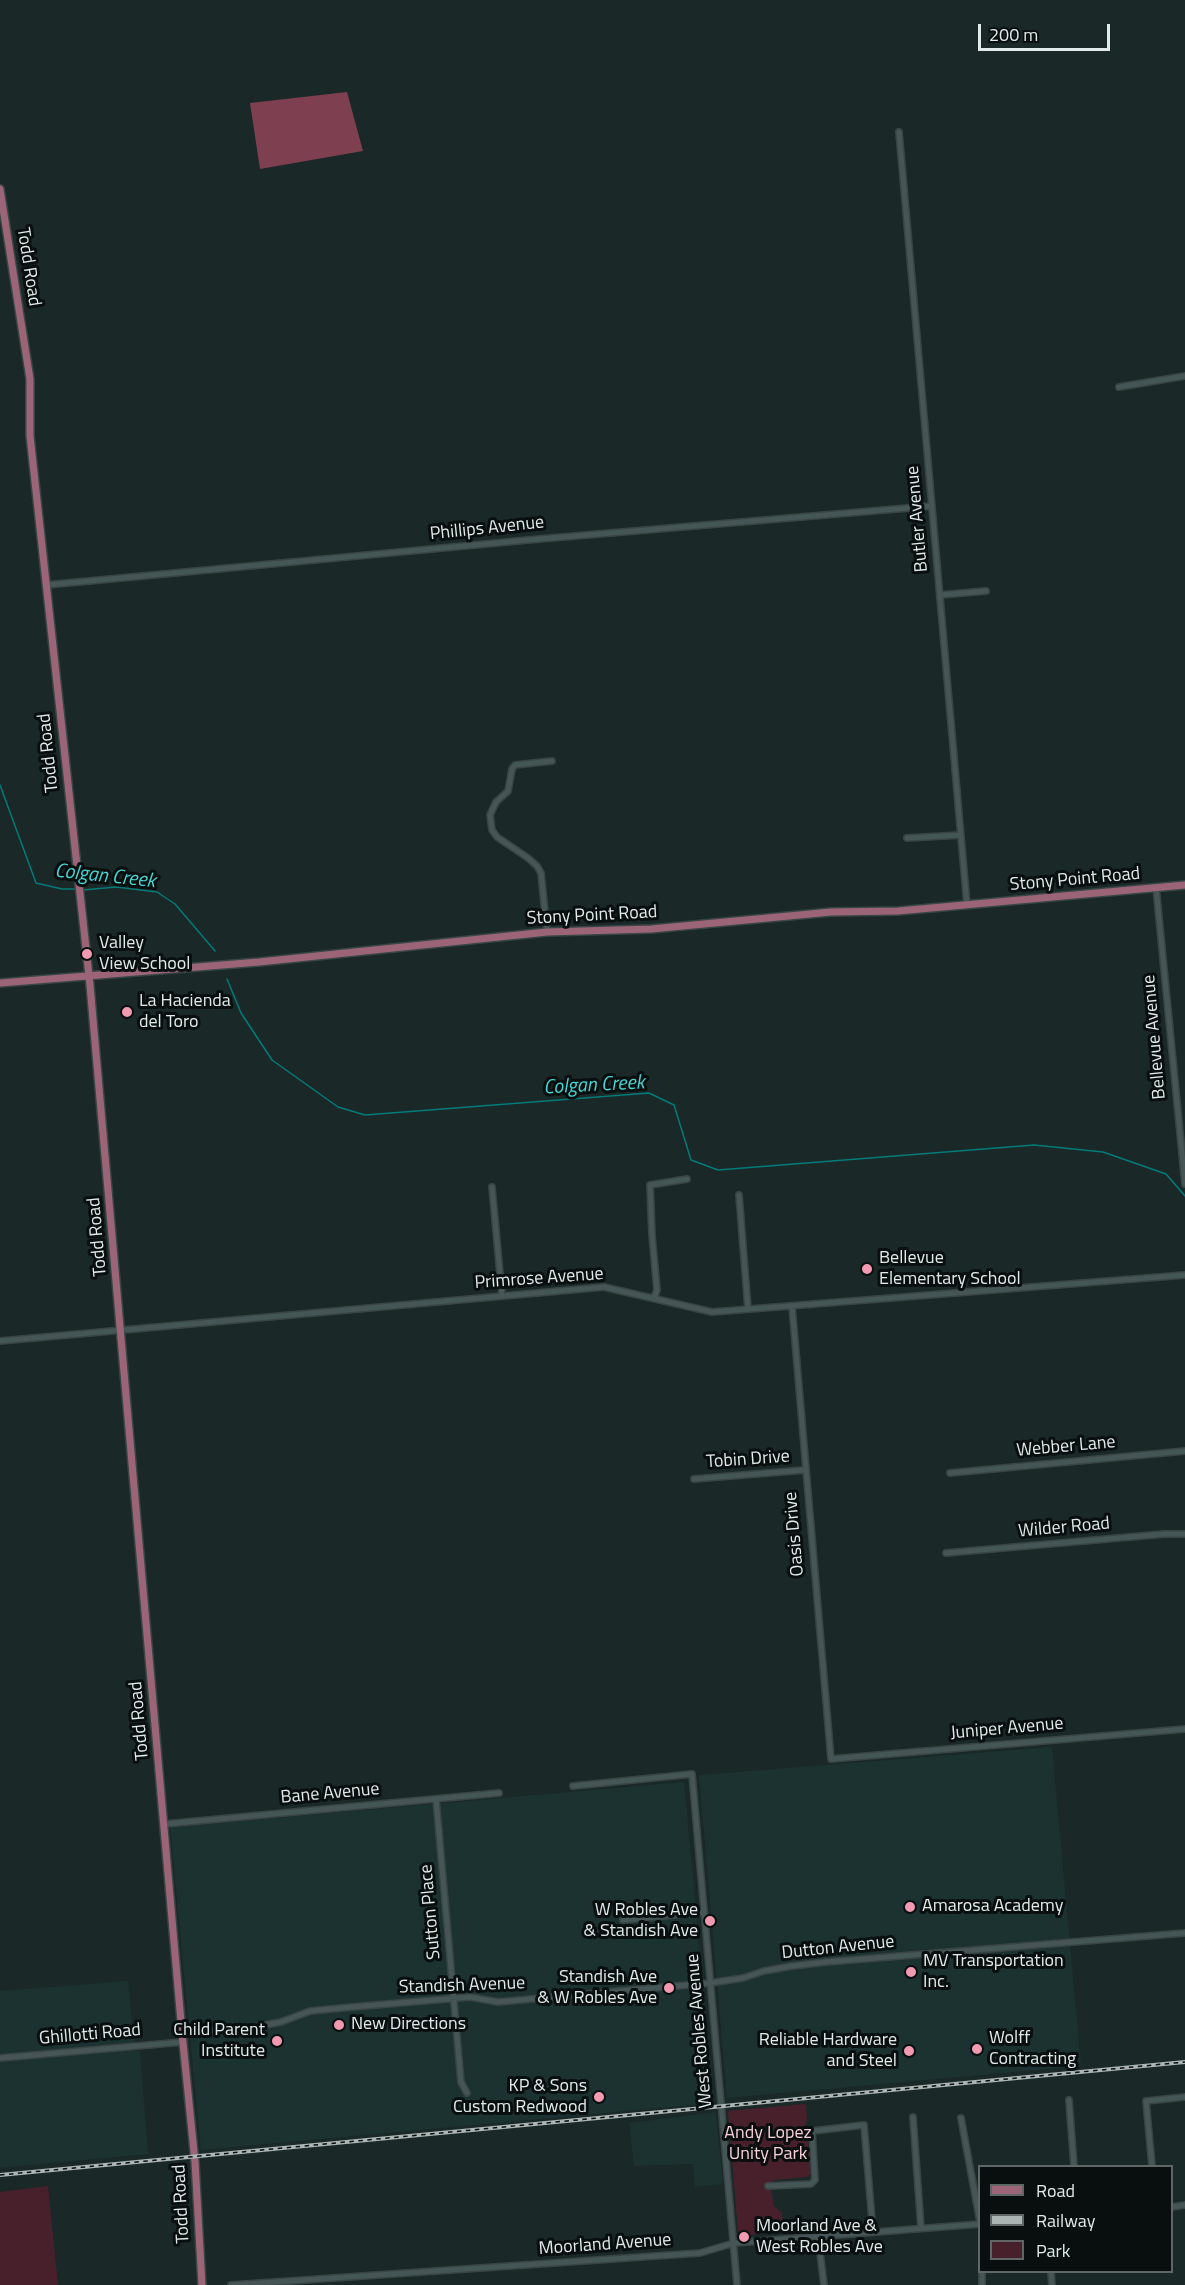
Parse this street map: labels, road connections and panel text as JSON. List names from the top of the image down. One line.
{"streets":{"main road":["Todd Road","Stony Point Road"],"street":["Butler Avenue","Phillips Avenue","Bellevue Avenue","Primrose Avenue","Webber Lane","Tobin Drive","Wilder Road","Oasis Drive","Juniper Avenue","Bane Avenue","Sutton Place","Dutton Avenue","Standish Avenue","West Robles Avenue","Ghillotti Road","Moorland Avenue"]},"crossings":[["Todd Road","Phillips Avenue"],["Todd Road","Stony Point Road"],["Todd Road","Primrose Avenue"],["Todd Road","Bane Avenue"],["Todd Road","Standish Avenue"],["Todd Road","Ghillotti Road"],["Butler Avenue","Phillips Avenue"],["Butler Avenue","Stony Point Road"],["Stony Point Road","Bellevue Avenue"],["Primrose Avenue","Oasis Drive"],["Tobin Drive","Oasis Drive"],["Oasis Drive","Juniper Avenue"],["Bane Avenue","Sutton Place"],["Sutton Place","Standish Avenue"],["Dutton Avenue","Standish Avenue"],["Dutton Avenue","West Robles Avenue"],["Standish Avenue","West Robles Avenue"],["West Robles Avenue","Moorland Avenue"]],"water":["Colgan Creek"],"parks":["Andy Lopez Unity Park"],"places":["Valley View School","La Hacienda del Toro","Bellevue Elementary School","Amarosa Academy","W Robles Ave & Standish Ave","MV Transportation Inc.","Standish Ave & W Robles Ave","New Directions","Child Parent Institute","Wolff Contracting","Reliable Hardware and Steel","KP & Sons Custom Redwood","Moorland Ave & West Robles Ave"],"legend":["Road","Railway","Park"],"scale_bar":"200 m"}
